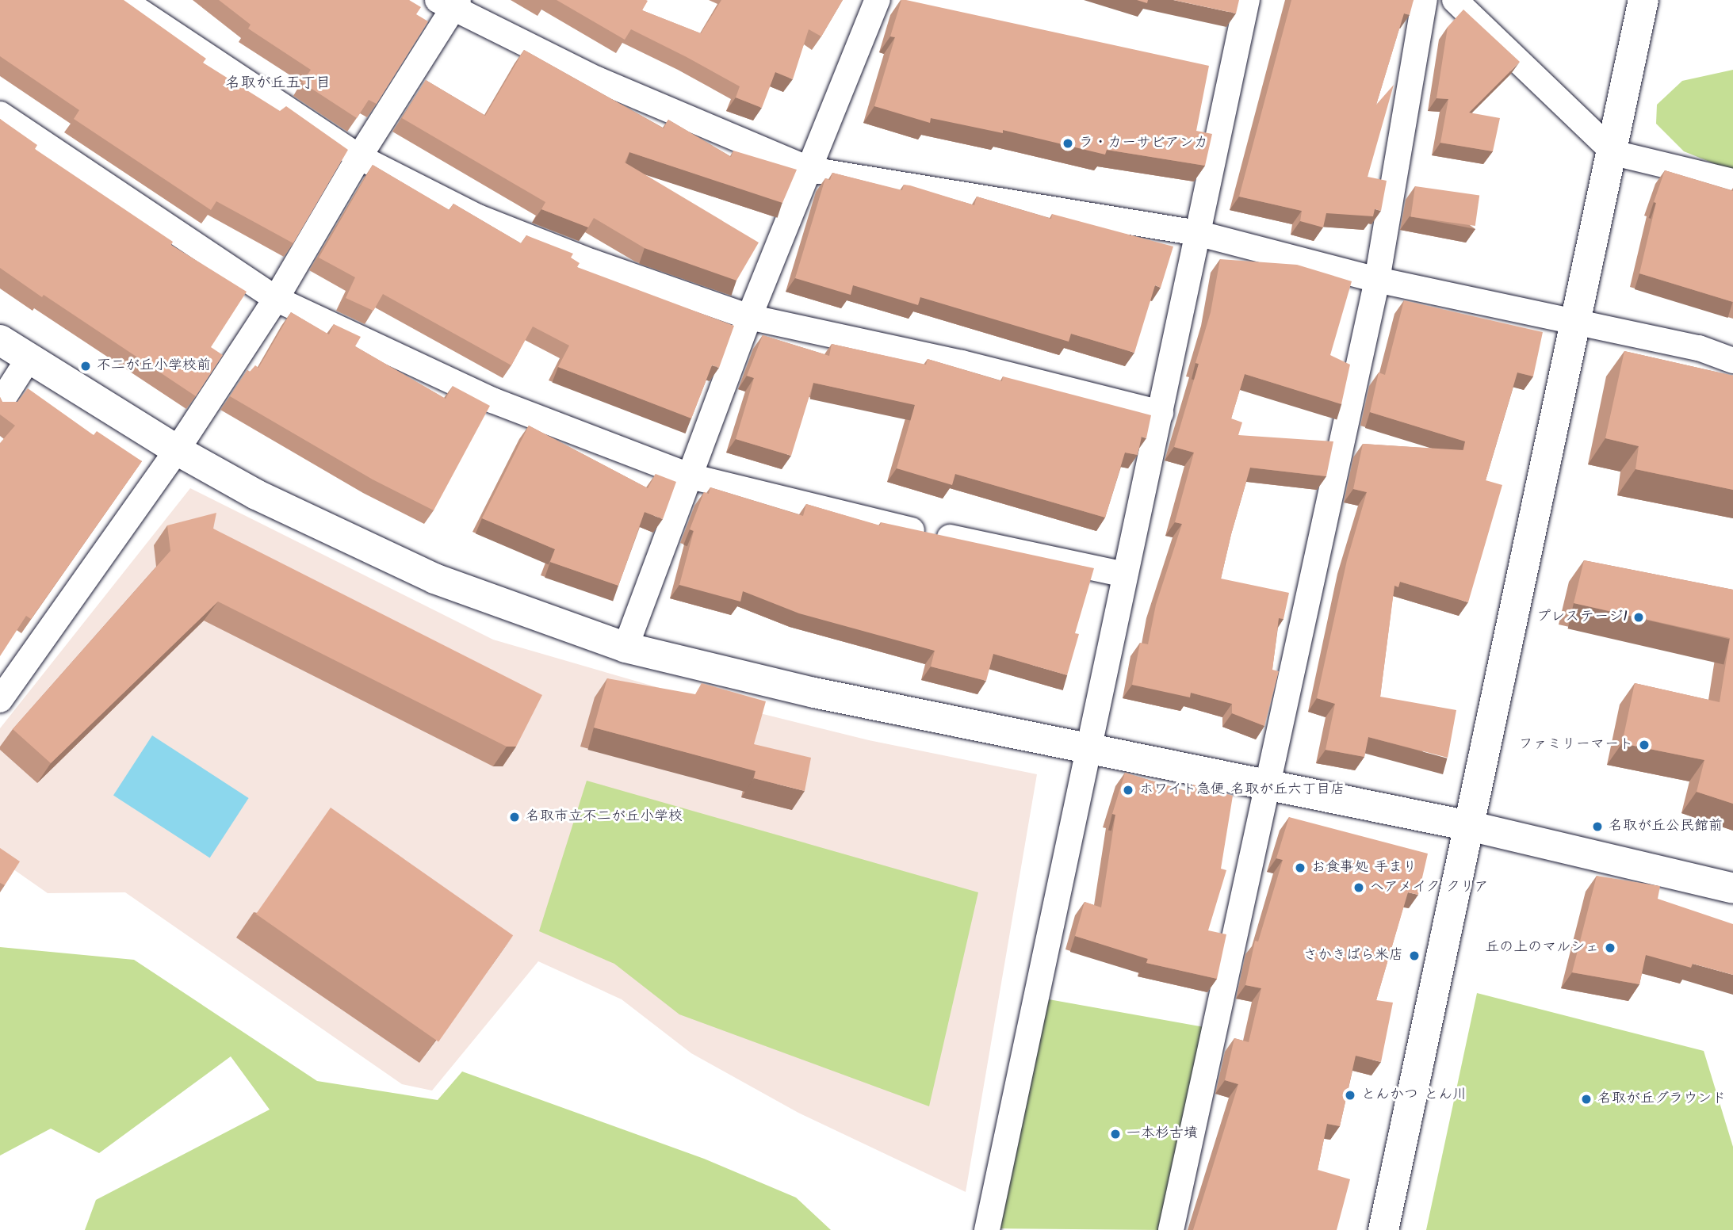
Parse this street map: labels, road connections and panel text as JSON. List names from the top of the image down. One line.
{"districts":["名取が丘五丁目"],"places":["ラ・カーサビアンカ","不二が丘小学校前","プレステージ1","ファミリーマート","ホワイト急便 名取が丘六丁目店","名取市立不二が丘小学校","名取が丘公民館前","お食事処 手まり","ヘアメイク クリア","丘の上のマルシェ","さかきばら米店","とんかつ とん川","名取が丘グラウンド","一本杉古墳"]}
